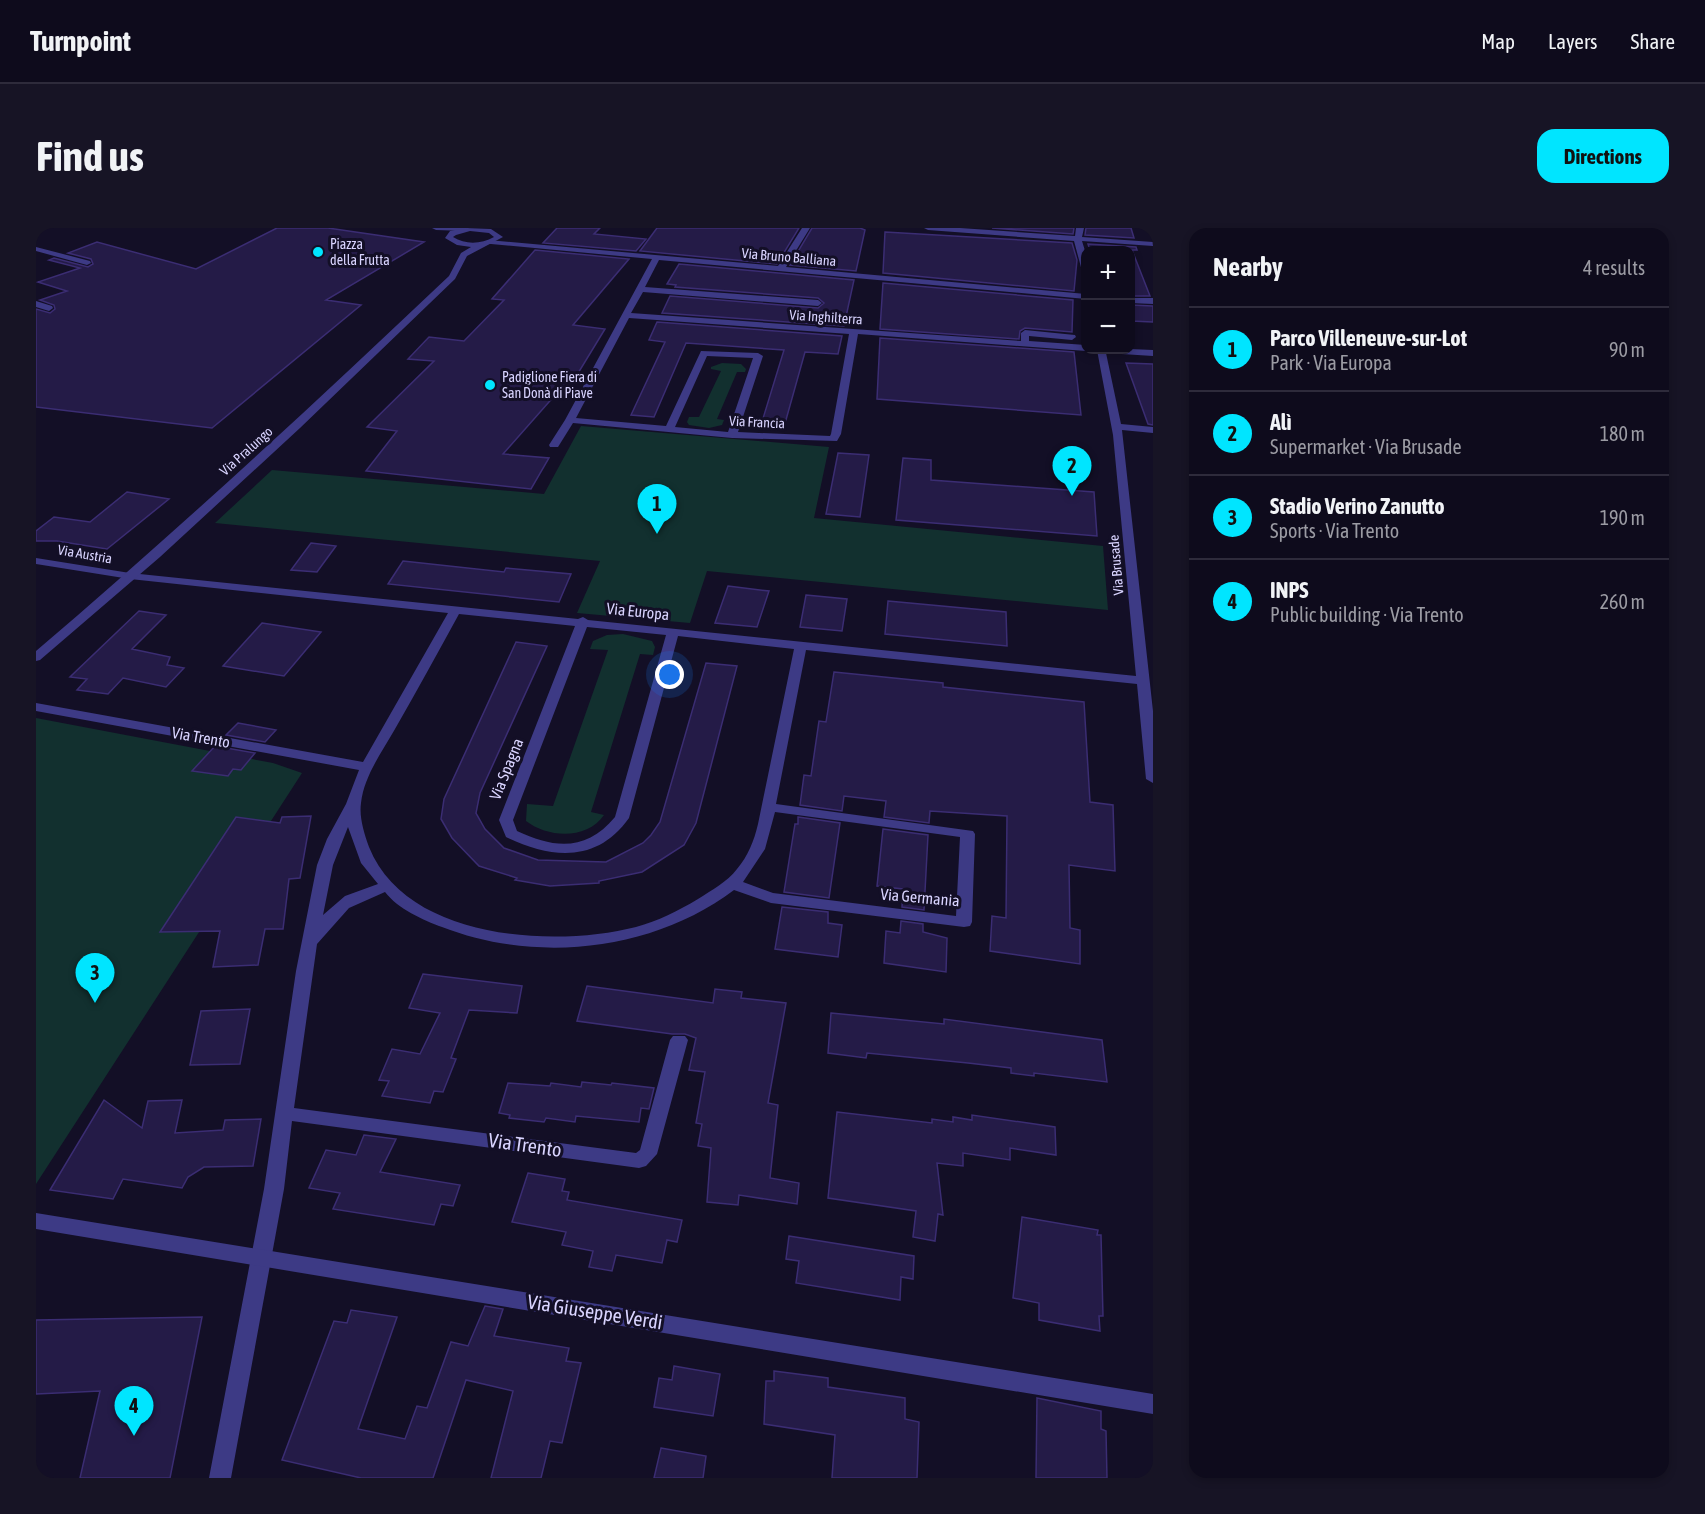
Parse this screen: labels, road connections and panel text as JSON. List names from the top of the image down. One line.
{"streets":{"street":["Via Bruno Balliana","Via Inghilterra","Via Francia","Via Pralungo","Via Austria","Via Brusade","Via Europa","Via Trento","Via Spagna","Via Germania","Via Giuseppe Verdi"]},"crossings":[["Via Bruno Balliana","Via Pralungo"],["Via Inghilterra","Via Francia"],["Via Pralungo","Via Austria"],["Via Pralungo","Via Europa"],["Via Austria","Via Europa"],["Via Brusade","Via Europa"],["Via Europa","Via Spagna"]],"places":["Piazza della Frutta","Padiglione Fiera di San Donà di Piave"],"page":{"header":"Turnpoint","nav":["Map","Layers","Share"],"buttons":"Directions","title":"Find us","heading":["Nearby","4 results"],"map_buttons":["+","−"],"list":[{"mark":"1","name":"Parco Villeneuve-sur-Lot","note":"Park · Via Europa","value":"90 m"},{"mark":"2","name":"Alì","note":"Supermarket · Via Brusade","value":"180 m"},{"mark":"3","name":"Stadio Verino Zanutto","note":"Sports · Via Trento","value":"190 m"},{"mark":"4","name":"INPS","note":"Public building · Via Trento","value":"260 m"}],"pins":["2","1","3","4"]}}
